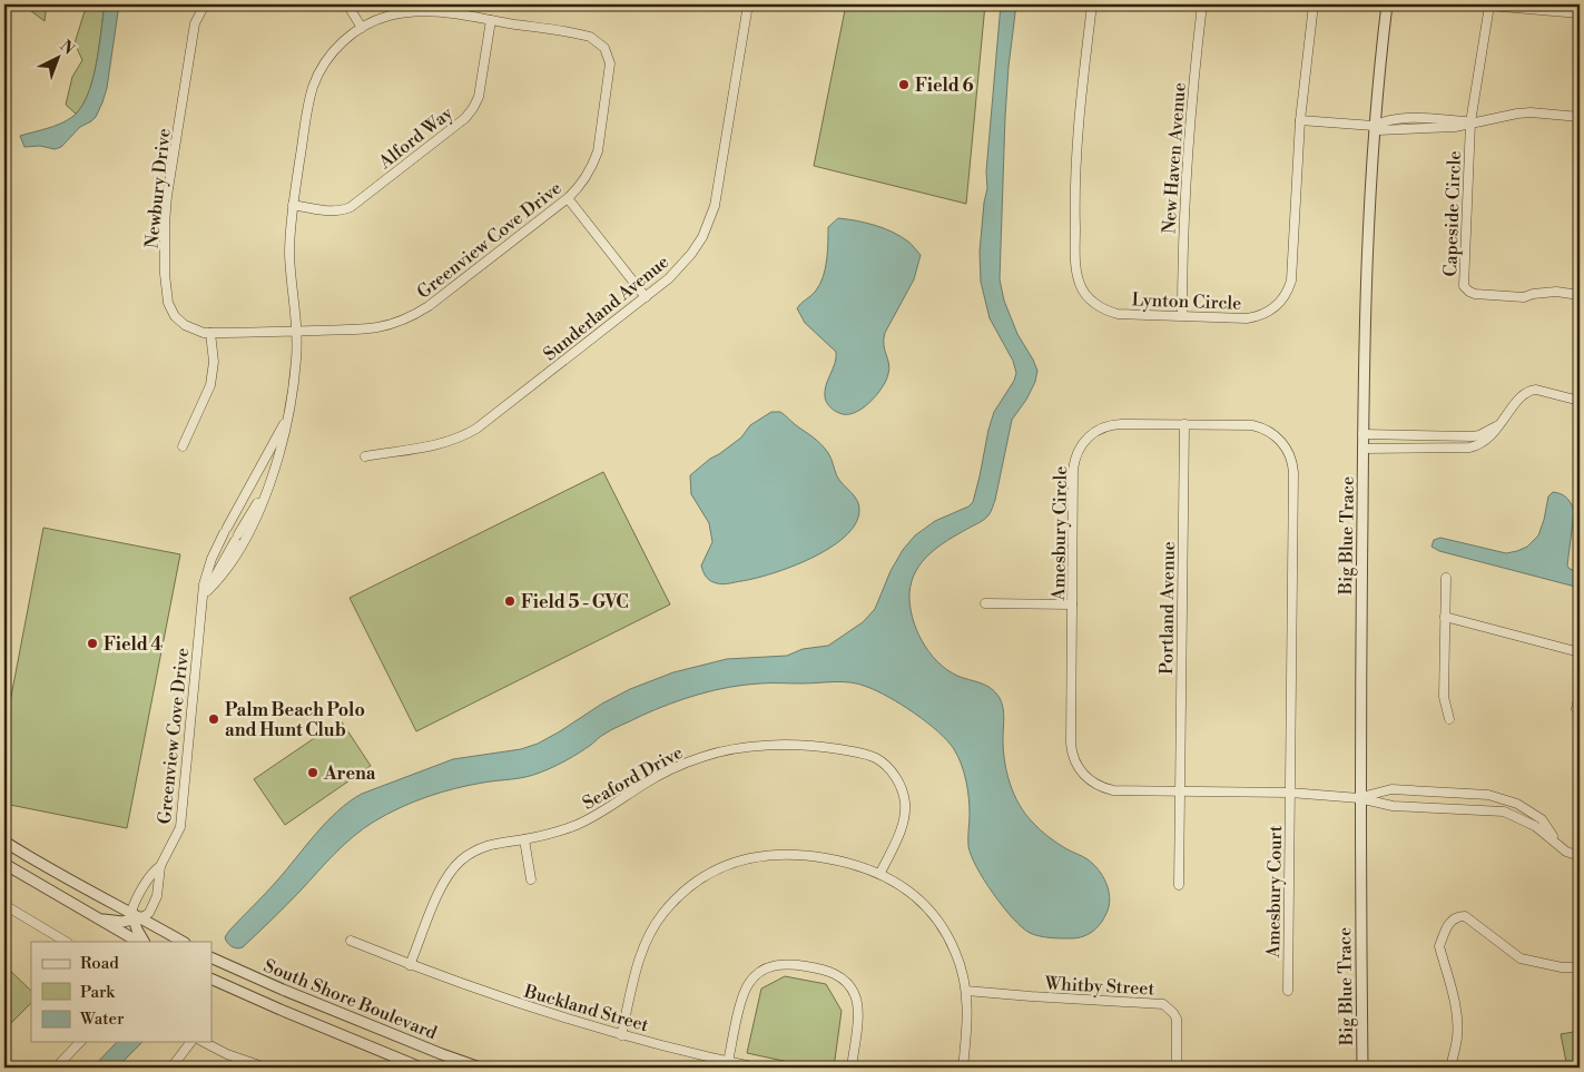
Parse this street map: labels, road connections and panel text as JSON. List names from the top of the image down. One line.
{"streets":{"street":["Alford Way","New Haven Avenue","Newbury Drive","Capeside Circle","Greenview Cove Drive","Lynton Circle","Sunderland Avenue","Amesbury Circle","Big Blue Trace","Portland Avenue","Seaford Drive","Amesbury Court","Whitby Street","South Shore Boulevard","Buckland Street"]},"crossings":[["Alford Way","Greenview Cove Drive"],["New Haven Avenue","Lynton Circle"],["Newbury Drive","Greenview Cove Drive"],["Amesbury Circle","Big Blue Trace"],["Amesbury Circle","Portland Avenue"],["Amesbury Circle","Amesbury Court"],["Seaford Drive","Buckland Street"]],"places":["Field 6","Field 5 - GVC","Field 4","Palm Beach Polo and Hunt Club","Arena"],"legend":["Road","Park","Water"],"north":"top right"}
